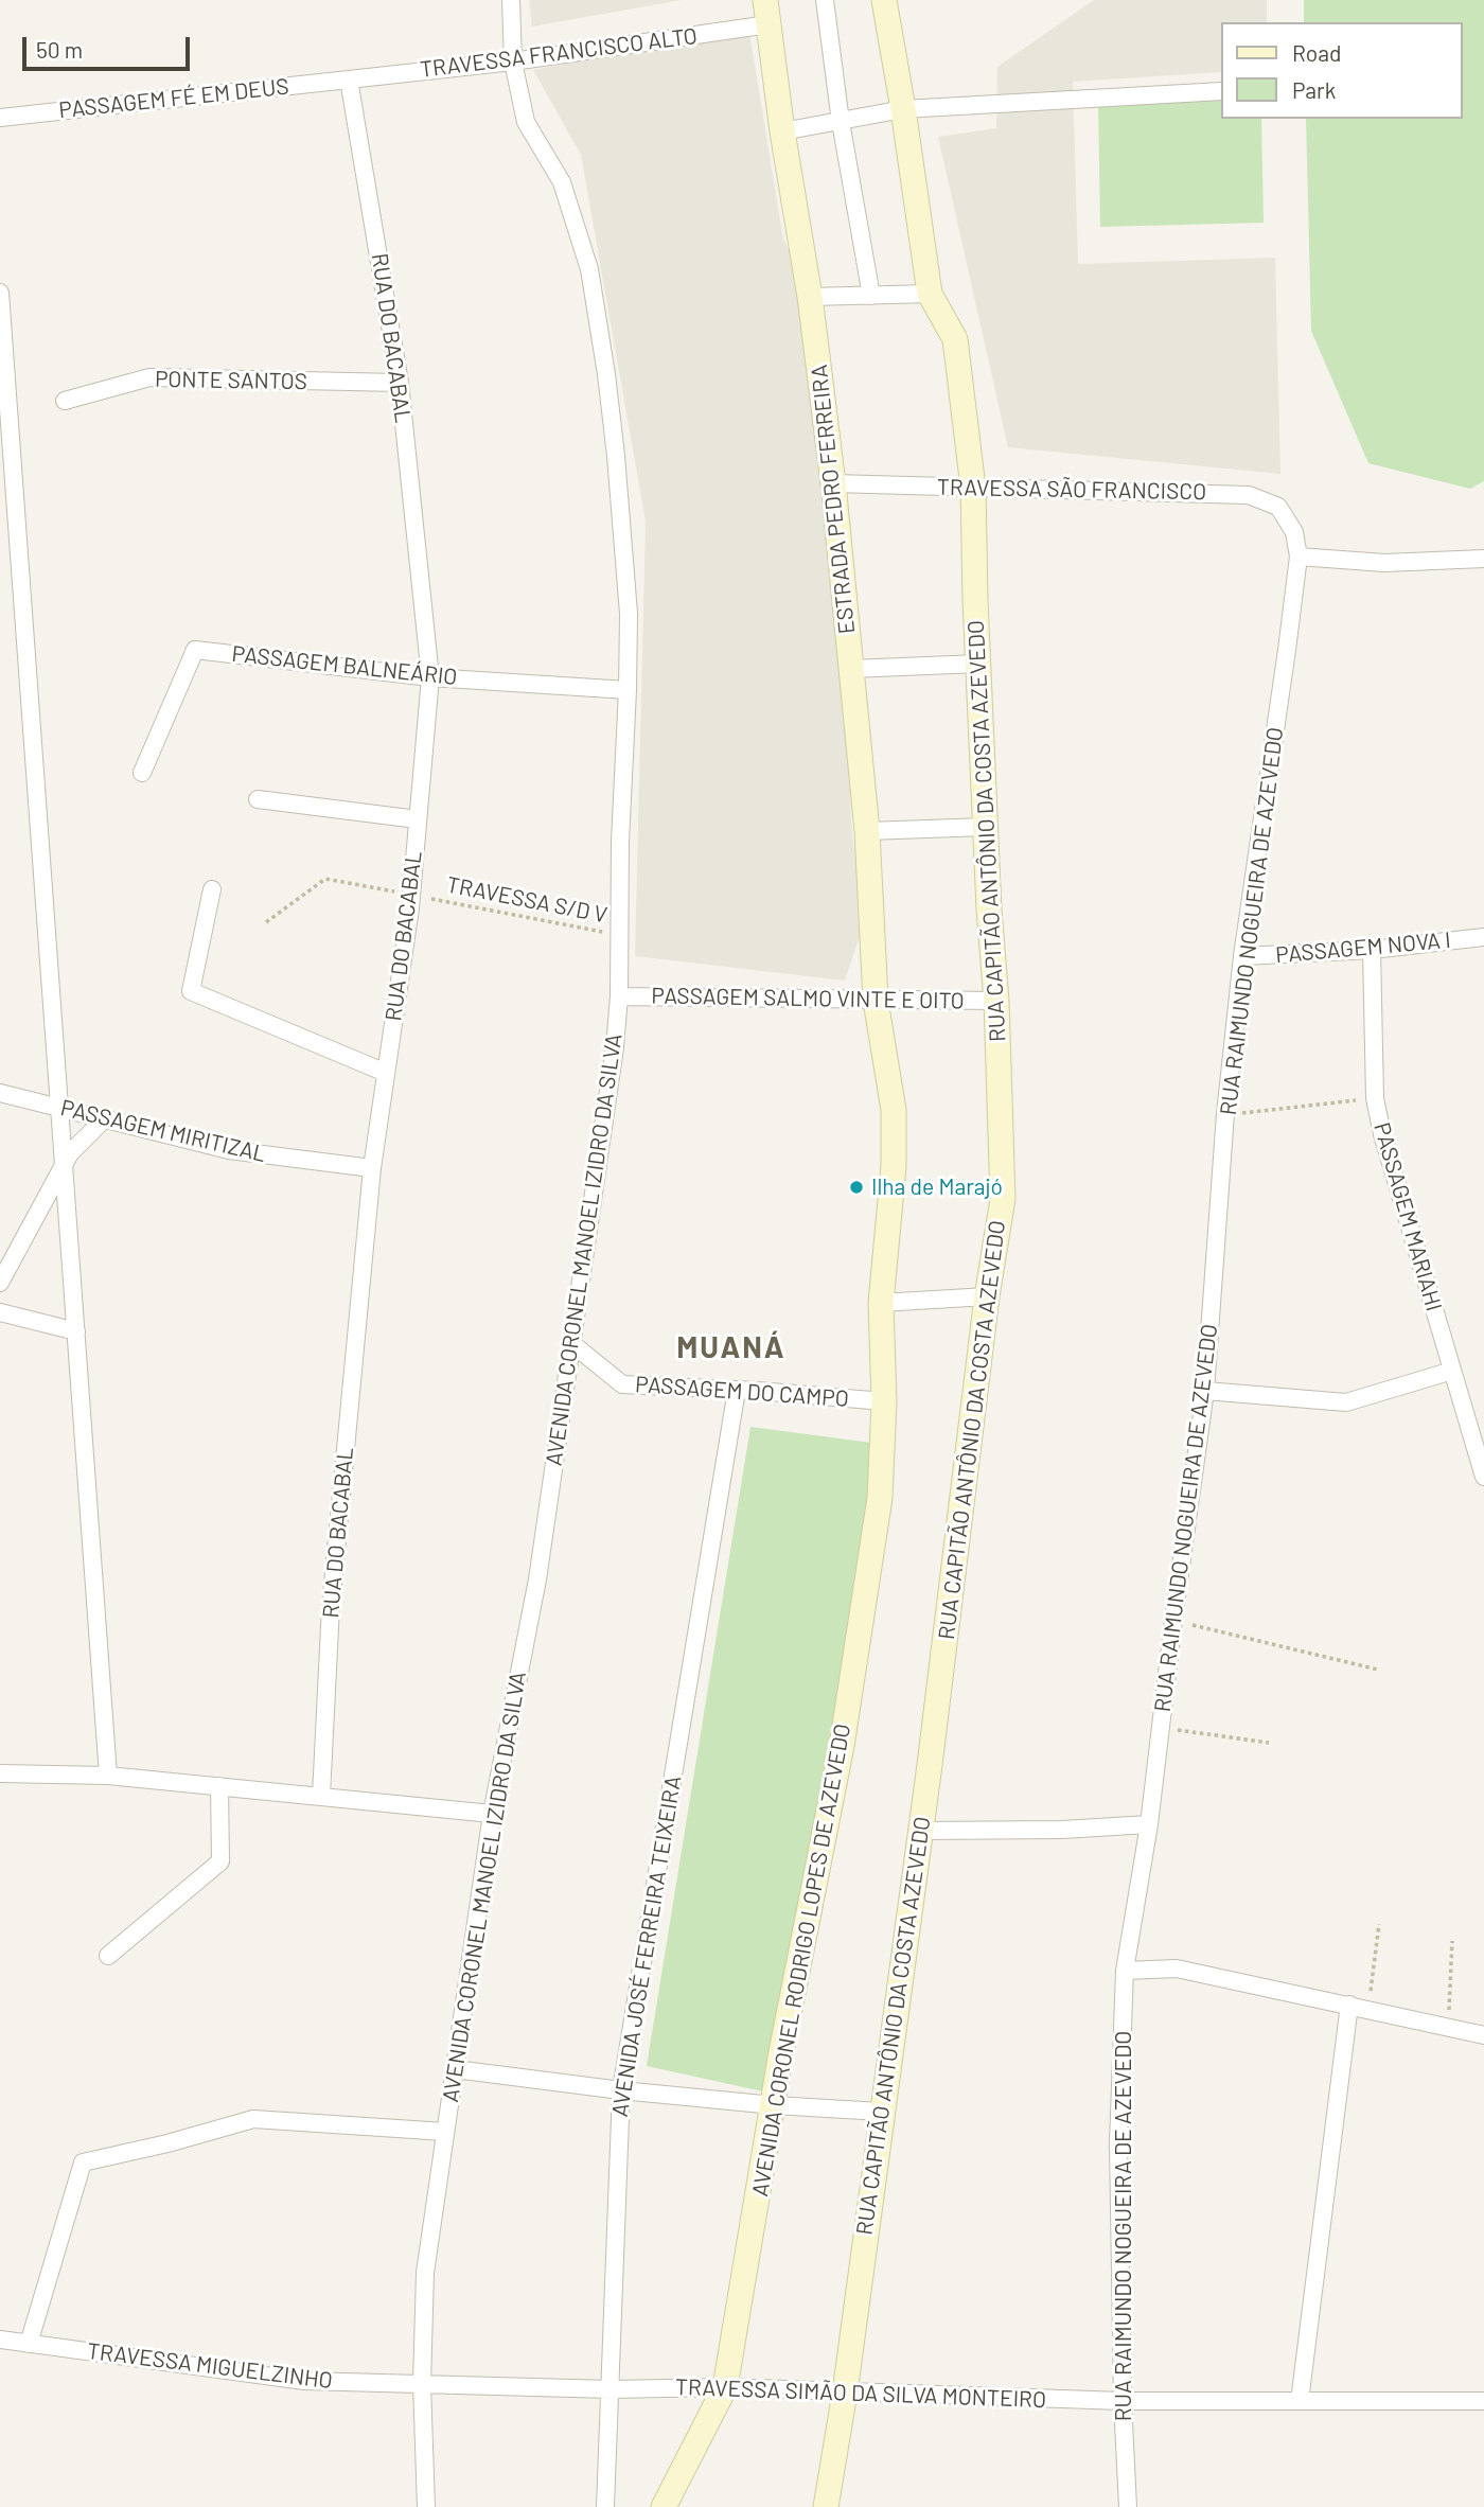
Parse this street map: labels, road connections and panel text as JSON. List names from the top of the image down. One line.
{"streets":{"street":["TRAVESSA FRANCISCO ALTO","PASSAGEM FÉ EM DEUS","RUA DO BACABAL","PONTE SANTOS","TRAVESSA SÃO FRANCISCO","ESTRADA PEDRO FERREIRA","PASSAGEM BALNEÁRIO","RUA CAPITÃO ANTÔNIO DA COSTA AZEVEDO","RUA RAIMUNDO NOGUEIRA DE AZEVEDO","PASSAGEM NOVA I","PASSAGEM SALMO VINTE E OITO","PASSAGEM MIRITIZAL","PASSAGEM MARIAHI","AVENIDA CORONEL MANOEL IZIDRO DA SILVA","PASSAGEM DO CAMPO","AVENIDA JOSÉ FERREIRA TEIXEIRA","AVENIDA CORONEL RODRIGO LOPES DE AZEVEDO","TRAVESSA MIGUELZINHO","TRAVESSA SIMÃO DA SILVA MONTEIRO"],"path":["TRAVESSA S/D V"]},"crossings":[["TRAVESSA FRANCISCO ALTO","PASSAGEM FÉ EM DEUS"],["TRAVESSA FRANCISCO ALTO","RUA DO BACABAL"],["TRAVESSA FRANCISCO ALTO","ESTRADA PEDRO FERREIRA"],["TRAVESSA FRANCISCO ALTO","AVENIDA CORONEL MANOEL IZIDRO DA SILVA"],["PASSAGEM FÉ EM DEUS","RUA DO BACABAL"],["RUA DO BACABAL","PONTE SANTOS"],["RUA DO BACABAL","PASSAGEM BALNEÁRIO"],["RUA DO BACABAL","TRAVESSA S/D V"],["RUA DO BACABAL","PASSAGEM MIRITIZAL"],["TRAVESSA SÃO FRANCISCO","ESTRADA PEDRO FERREIRA"],["TRAVESSA SÃO FRANCISCO","RUA CAPITÃO ANTÔNIO DA COSTA AZEVEDO"],["TRAVESSA SÃO FRANCISCO","RUA RAIMUNDO NOGUEIRA DE AZEVEDO"],["ESTRADA PEDRO FERREIRA","PASSAGEM SALMO VINTE E OITO"],["ESTRADA PEDRO FERREIRA","AVENIDA CORONEL RODRIGO LOPES DE AZEVEDO"],["PASSAGEM BALNEÁRIO","AVENIDA CORONEL MANOEL IZIDRO DA SILVA"],["RUA CAPITÃO ANTÔNIO DA COSTA AZEVEDO","PASSAGEM SALMO VINTE E OITO"],["RUA CAPITÃO ANTÔNIO DA COSTA AZEVEDO","TRAVESSA SIMÃO DA SILVA MONTEIRO"],["TRAVESSA S/D V","AVENIDA CORONEL MANOEL IZIDRO DA SILVA"],["RUA RAIMUNDO NOGUEIRA DE AZEVEDO","PASSAGEM NOVA I"],["RUA RAIMUNDO NOGUEIRA DE AZEVEDO","TRAVESSA SIMÃO DA SILVA MONTEIRO"],["PASSAGEM NOVA I","PASSAGEM MARIAHI"],["PASSAGEM SALMO VINTE E OITO","AVENIDA CORONEL MANOEL IZIDRO DA SILVA"],["AVENIDA CORONEL MANOEL IZIDRO DA SILVA","PASSAGEM DO CAMPO"],["AVENIDA CORONEL MANOEL IZIDRO DA SILVA","TRAVESSA MIGUELZINHO"],["AVENIDA CORONEL MANOEL IZIDRO DA SILVA","TRAVESSA SIMÃO DA SILVA MONTEIRO"],["PASSAGEM DO CAMPO","AVENIDA JOSÉ FERREIRA TEIXEIRA"],["PASSAGEM DO CAMPO","AVENIDA CORONEL RODRIGO LOPES DE AZEVEDO"],["AVENIDA JOSÉ FERREIRA TEIXEIRA","TRAVESSA SIMÃO DA SILVA MONTEIRO"],["AVENIDA CORONEL RODRIGO LOPES DE AZEVEDO","TRAVESSA SIMÃO DA SILVA MONTEIRO"],["TRAVESSA MIGUELZINHO","TRAVESSA SIMÃO DA SILVA MONTEIRO"]],"districts":["MUANÁ"],"places":["Ilha de Marajó"],"legend":["Road","Park"],"scale_bar":"50 m"}
